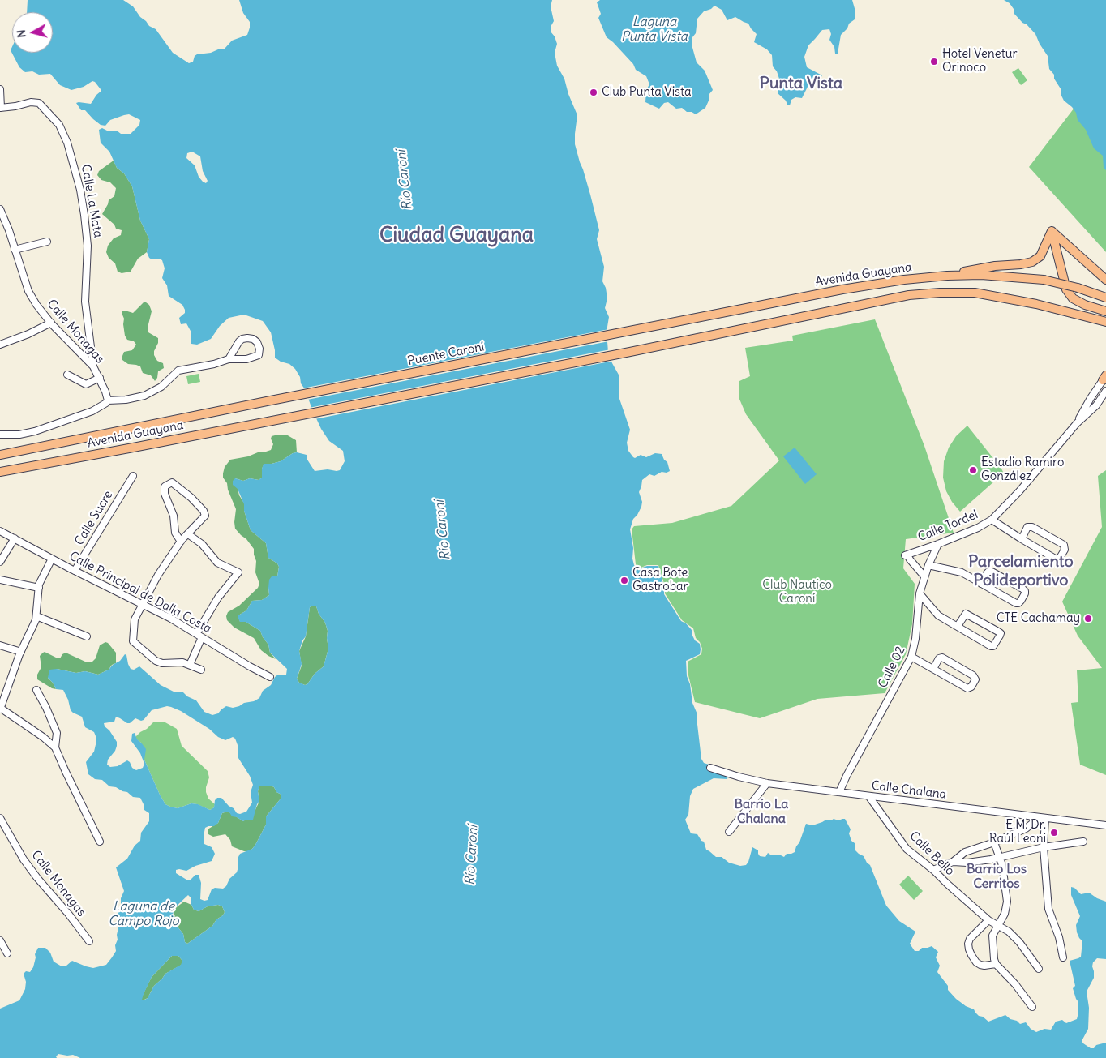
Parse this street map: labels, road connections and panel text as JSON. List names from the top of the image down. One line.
{"streets":{"main road":["Avenida Guayana","Puente Caroní"],"street":["Calle La Mata","Calle Monagas","Calle Sucre","Calle Tordel","Calle Principal de Dalla Costa","Calle 02","Calle Chalana","Calle Bello"]},"crossings":[["Calle La Mata","Calle Monagas"],["Avenida Guayana","Puente Caroní"],["Calle Sucre","Calle Principal de Dalla Costa"],["Calle Tordel","Calle 02"],["Calle 02","Calle Chalana"],["Calle Chalana","Calle Bello"]],"districts":["Punta Vista","Ciudad Guayana","Parcelamiento Polideportivo","Barrio La Chalana","Barrio Los Cerritos"],"water":["Laguna Punta Vista","Río Caroní","Laguna de Campo Rojo"],"parks":["Club Nautico Caroní"],"places":["Hotel Venetur Orinoco","Club Punta Vista","Estadio Ramiro González","Casa Bote Gastrobar","CTE Cachamay","E.M. Dr. Raúl Leoni"],"north":"left"}
